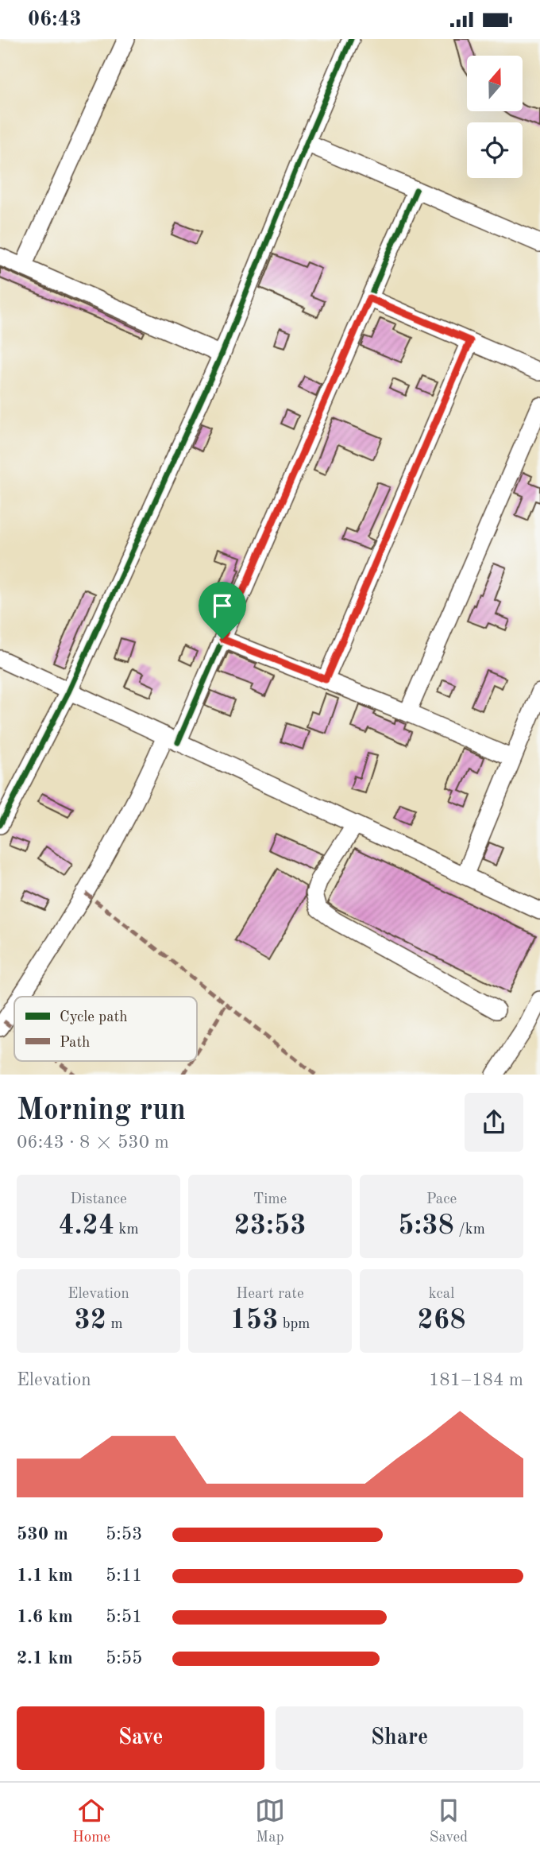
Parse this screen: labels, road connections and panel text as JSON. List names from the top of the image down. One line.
{"legend":["Cycle path","Path"],"north":"top","page":{"status":"06:43","heading":["Morning run","06:43 · 8 × 530 m"],"stats":[["Distance","4.24 km"],["Time","23:53"],["Pace","5:38 /km"],["Elevation","32 m"],["Heart rate","153 bpm"],["kcal","268"]],"chart":["Elevation","181–184 m"],"list":[{"name":"530 m","note":"5:53"},{"name":"1.1 km","note":"5:11"},{"name":"1.6 km","note":"5:51"},{"name":"2.1 km","note":"5:55"}],"buttons":["Save","Share"],"tabs":["Home","Map","Saved"]}}
